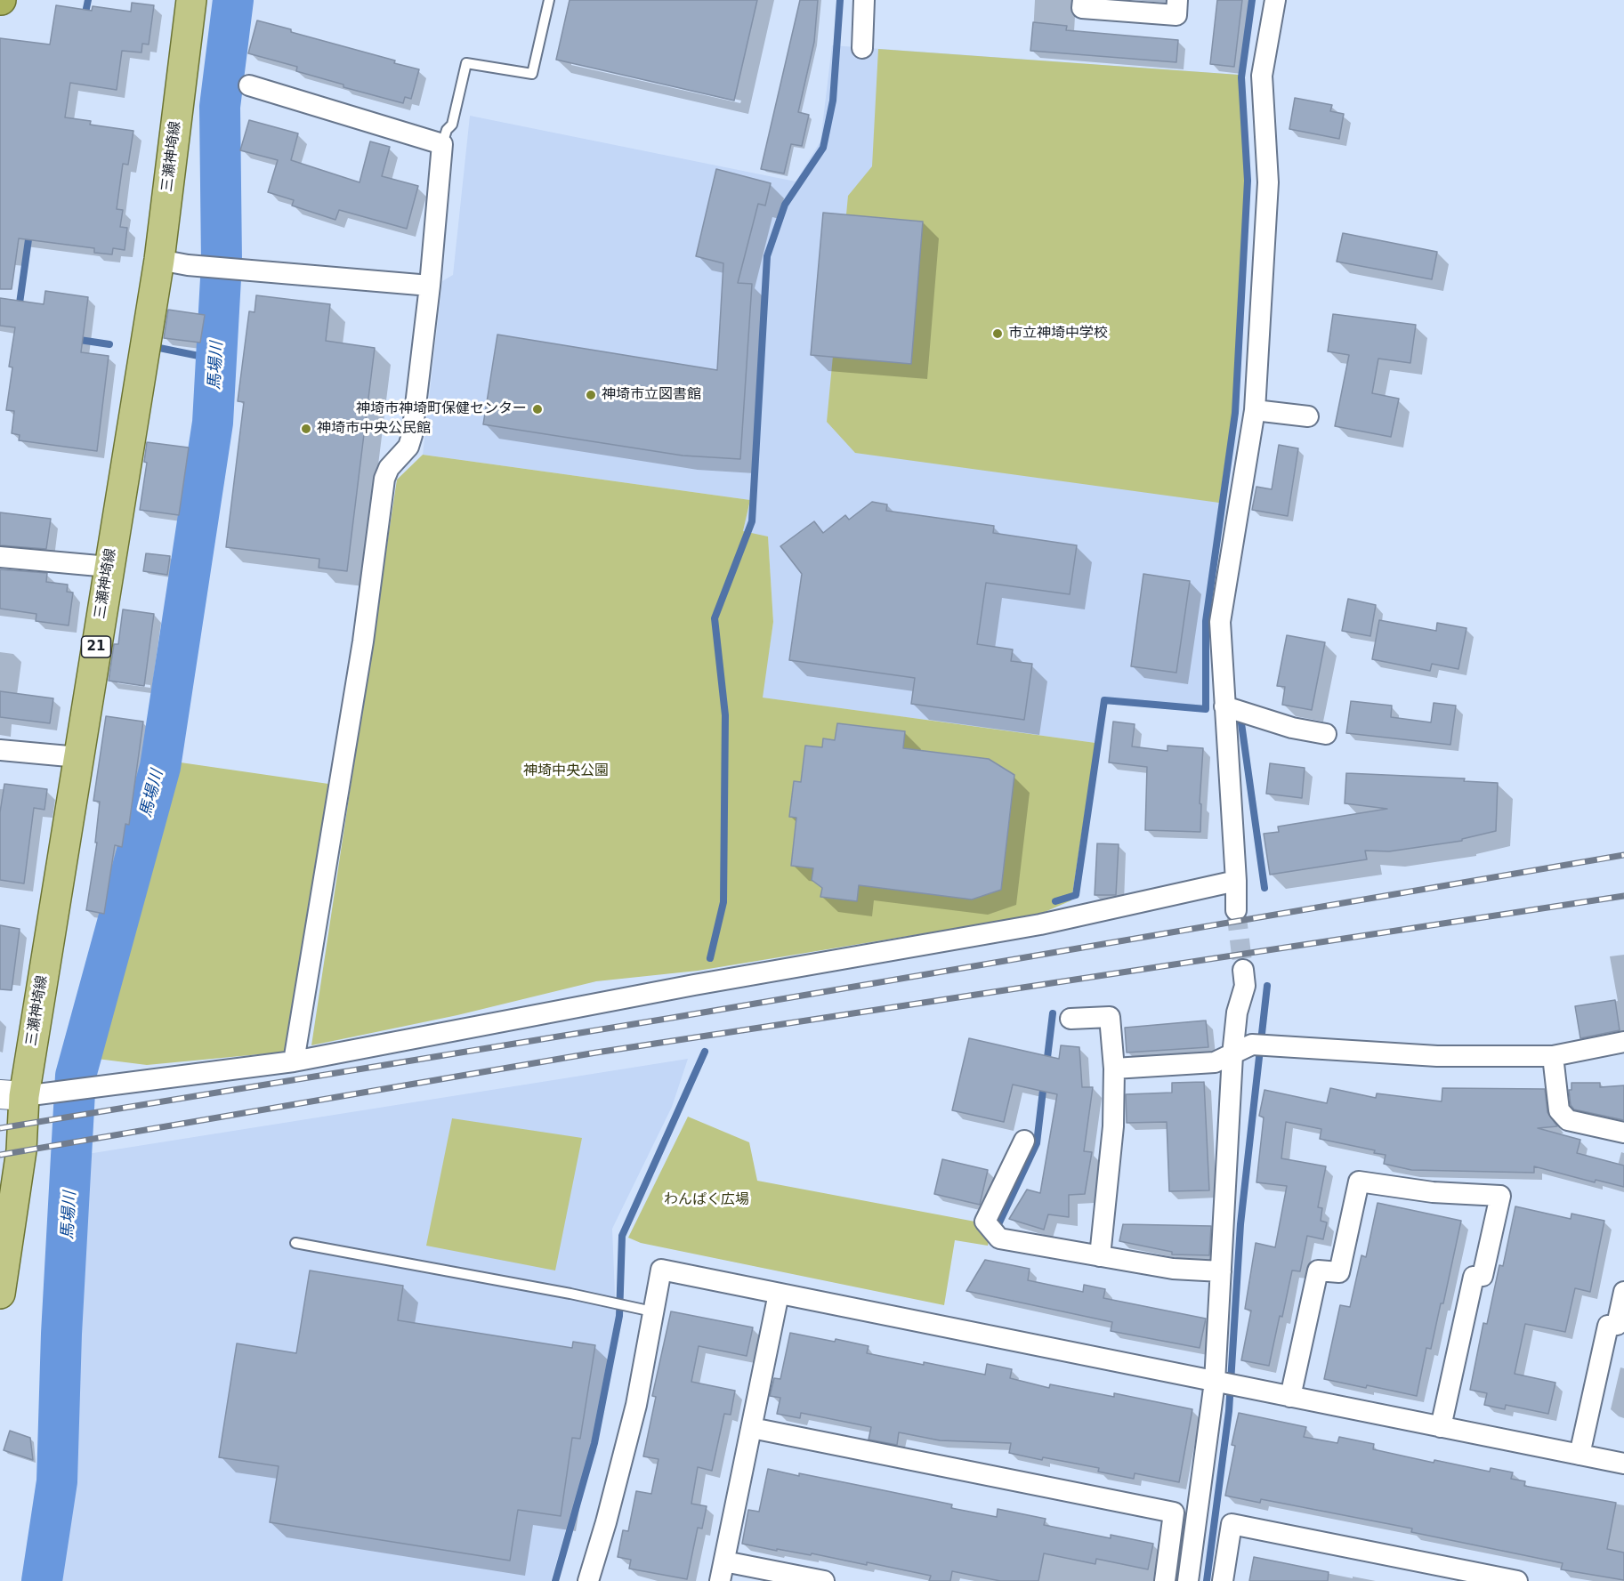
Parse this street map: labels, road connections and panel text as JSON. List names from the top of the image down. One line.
{"streets":{"main road":["三瀬神埼線","21"]},"water":["馬場川"],"parks":["神埼中央公園","わんぱく広場"],"places":["市立神埼中学校","神埼市立図書館","神埼市神埼町保健センター","神埼市中央公民館"]}
